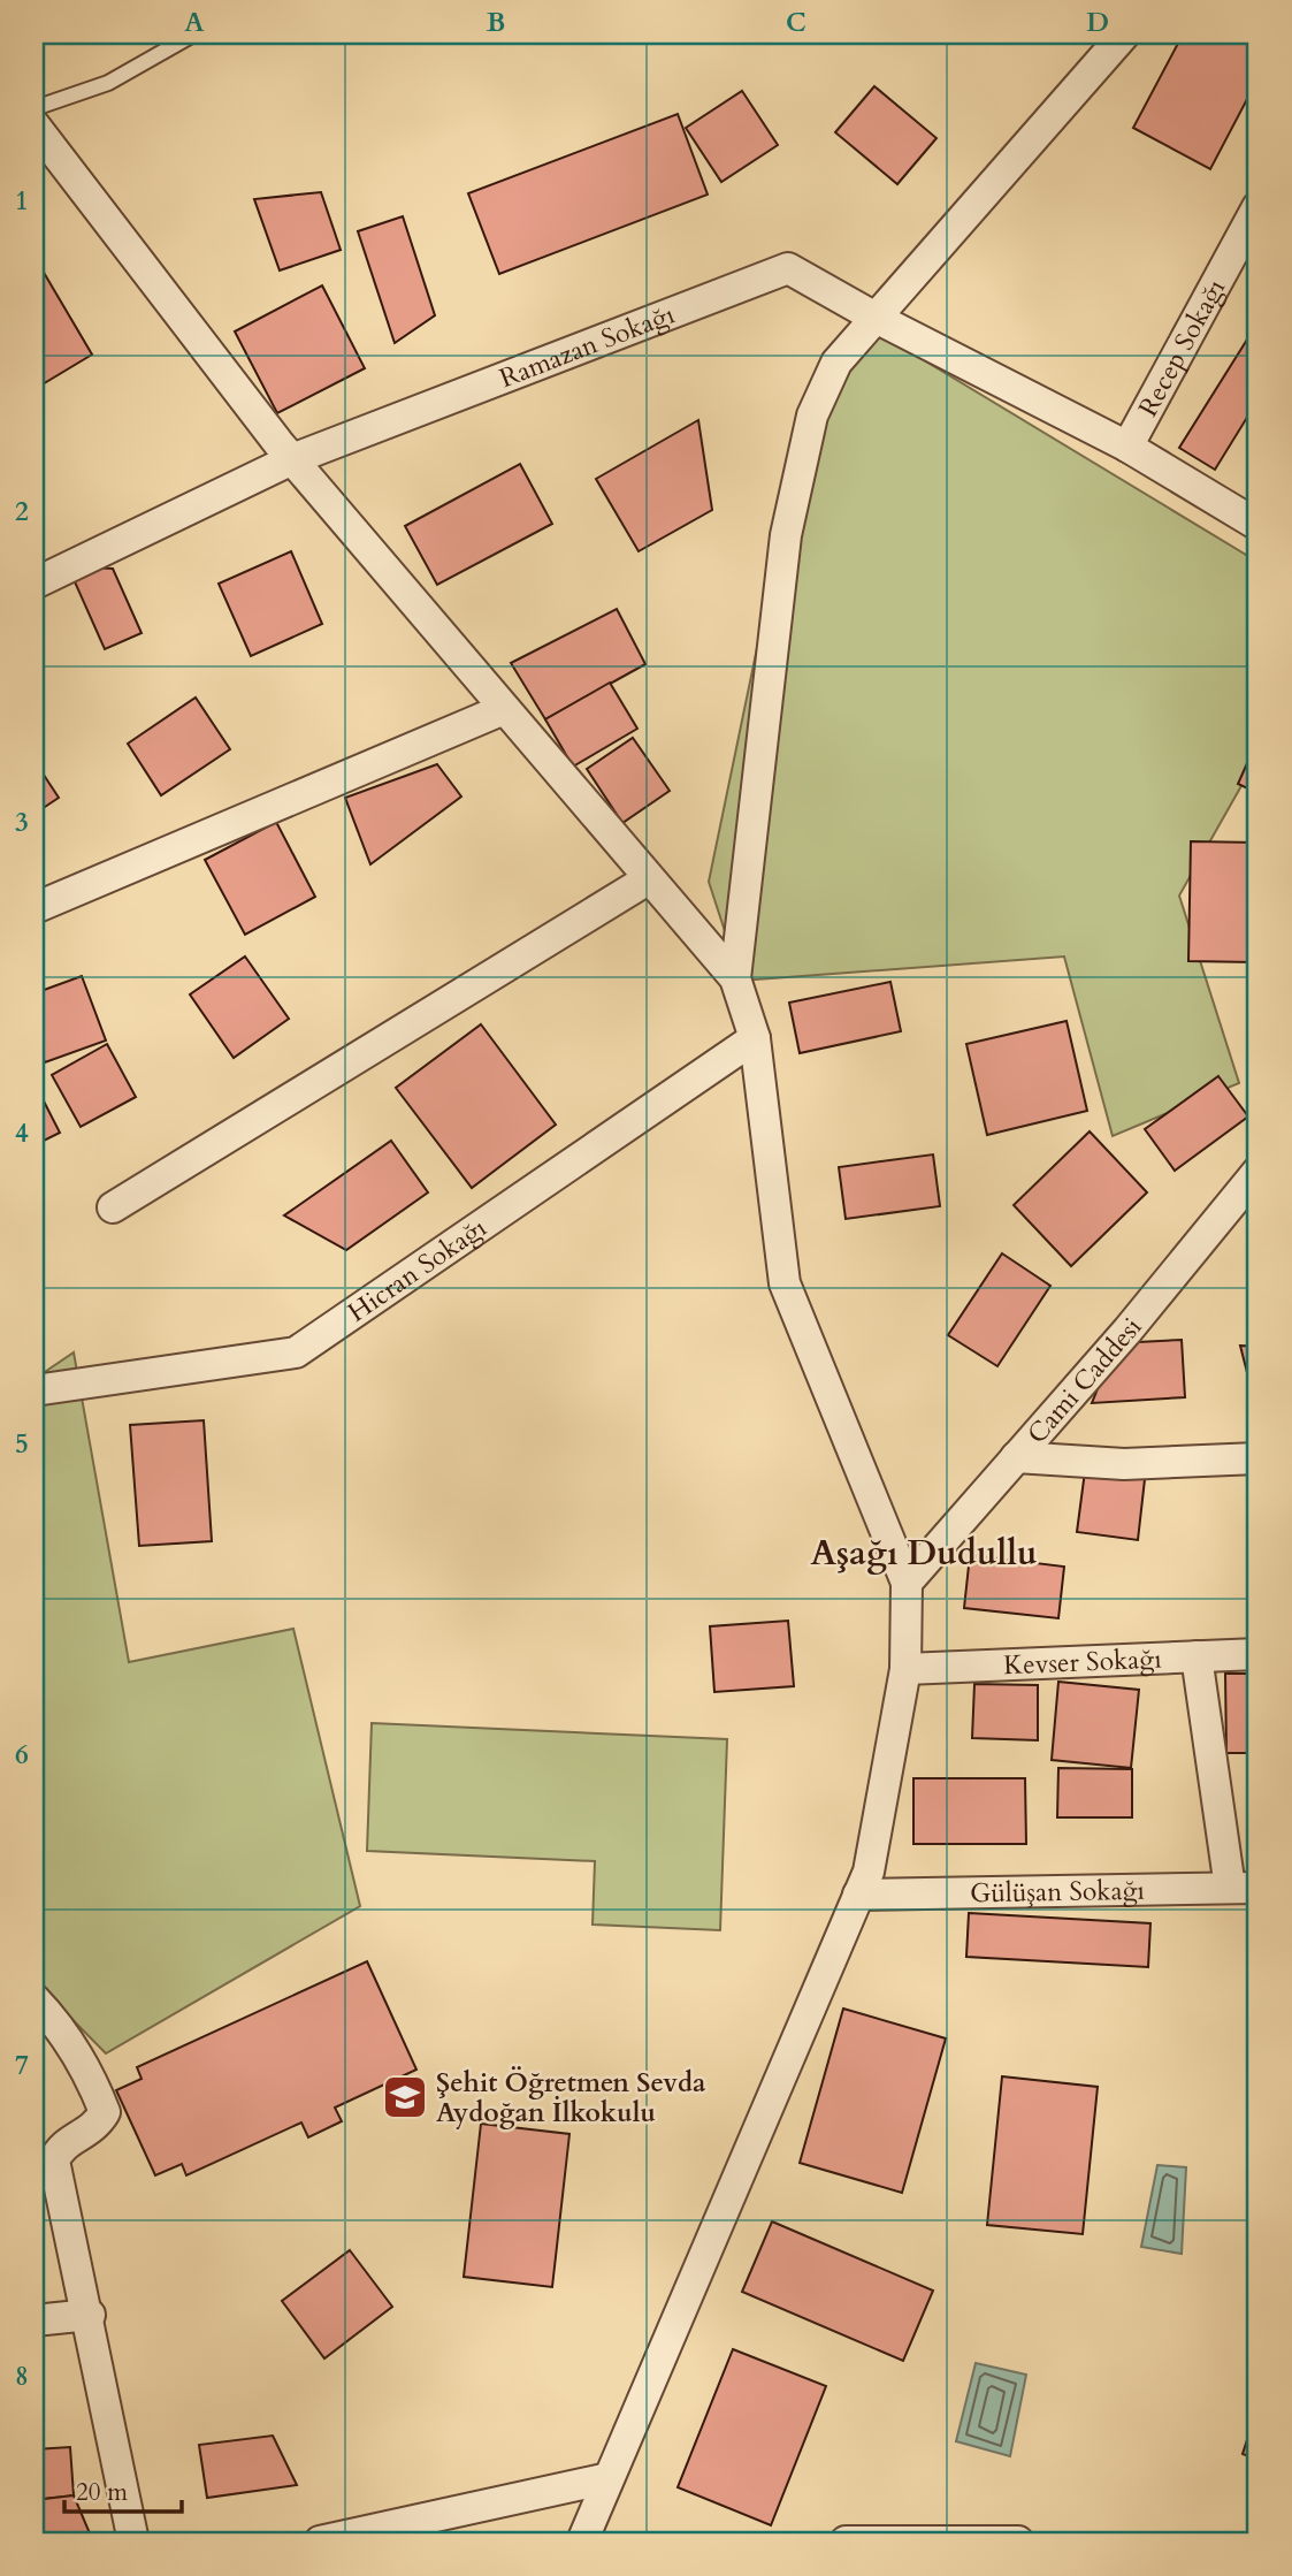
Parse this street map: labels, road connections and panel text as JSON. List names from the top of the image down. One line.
{"streets":{"street":["Ramazan Sokağı","Recep Sokağı","Hicran Sokağı","Cami Caddesi","Kevser Sokağı","Gülüşan Sokağı"]},"districts":["Aşağı Dudullu"],"places":{"school or university":["Şehit Öğretmen Sevda Aydoğan İlkokulu"]},"scale_bar":"20 m","grid":{"columns":["A","B","C","D"],"rows":["1","2","3","4","5","6","7","8"]}}
